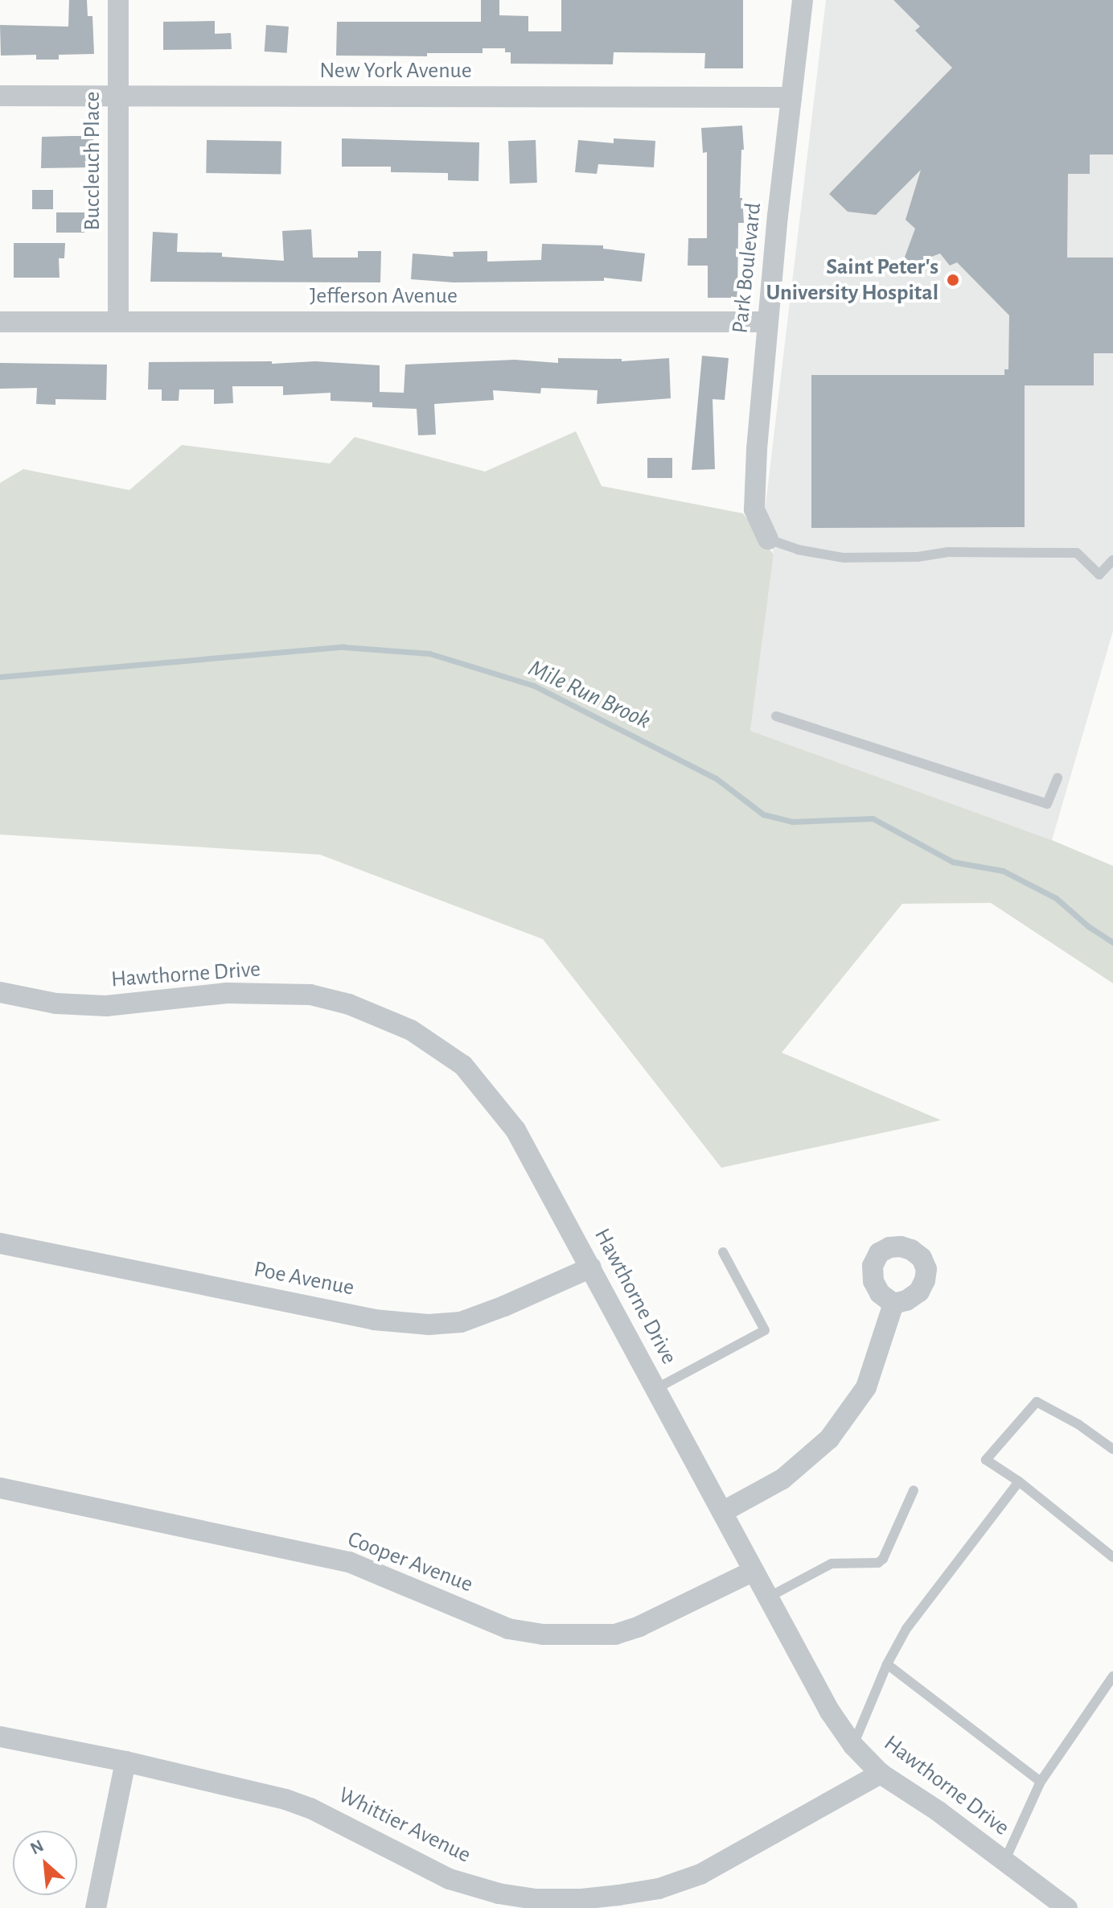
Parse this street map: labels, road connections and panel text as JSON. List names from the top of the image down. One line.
{"streets":{"street":["New York Avenue","Buccleuch Place","Park Boulevard","Jefferson Avenue","Hawthorne Drive","Poe Avenue","Cooper Avenue","Whittier Avenue"]},"crossings":[["New York Avenue","Buccleuch Place"],["New York Avenue","Park Boulevard"],["Buccleuch Place","Jefferson Avenue"],["Park Boulevard","Jefferson Avenue"],["Hawthorne Drive","Poe Avenue"],["Hawthorne Drive","Cooper Avenue"],["Hawthorne Drive","Whittier Avenue"]],"water":["Mile Run Brook"],"places":["Saint Peter's University Hospital"],"north":"top left"}
